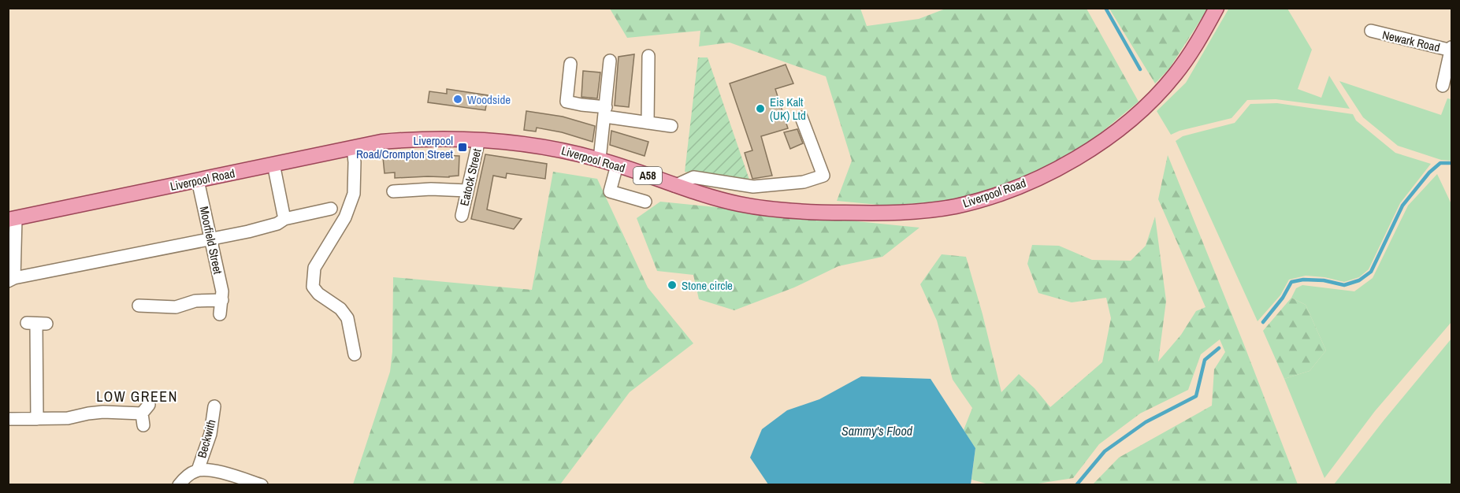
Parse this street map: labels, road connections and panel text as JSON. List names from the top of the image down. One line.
{"streets":{"main road":["Liverpool Road","A58"],"street":["Newark Road","Eatock Street","Moorfield Street","Beckwith"]},"crossings":[["Liverpool Road","Eatock Street"],["Liverpool Road","Moorfield Street"]],"districts":["LOW GREEN"],"water":["Sammy's Flood"],"places":{"other":["Woodside","Eis Kalt (UK) Ltd","Stone circle"],"transit":["Liverpool Road/Crompton Street"]}}
